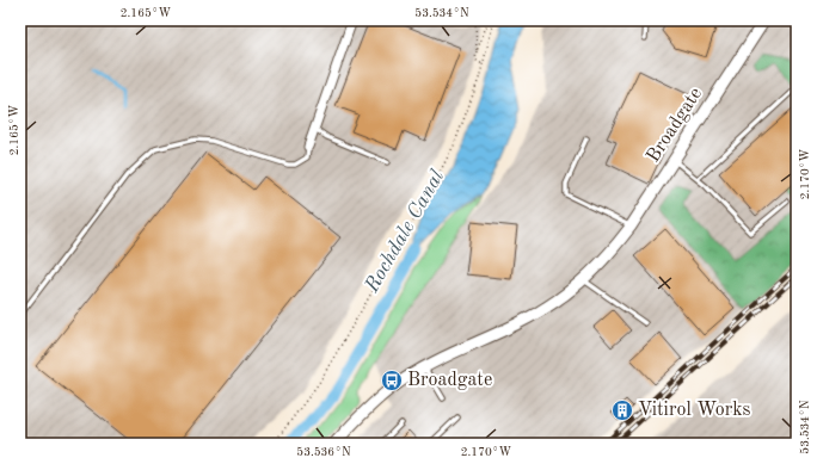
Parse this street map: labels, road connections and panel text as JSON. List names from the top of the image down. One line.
{"streets":{"street":["Broadgate"]},"water":["Rochdale Canal"],"places":{"bus stop":["Broadgate"],"building":["Vitirol Works"]},"coordinates":["2.165°W","53.534°N","2.170°W","53.536°N"]}
